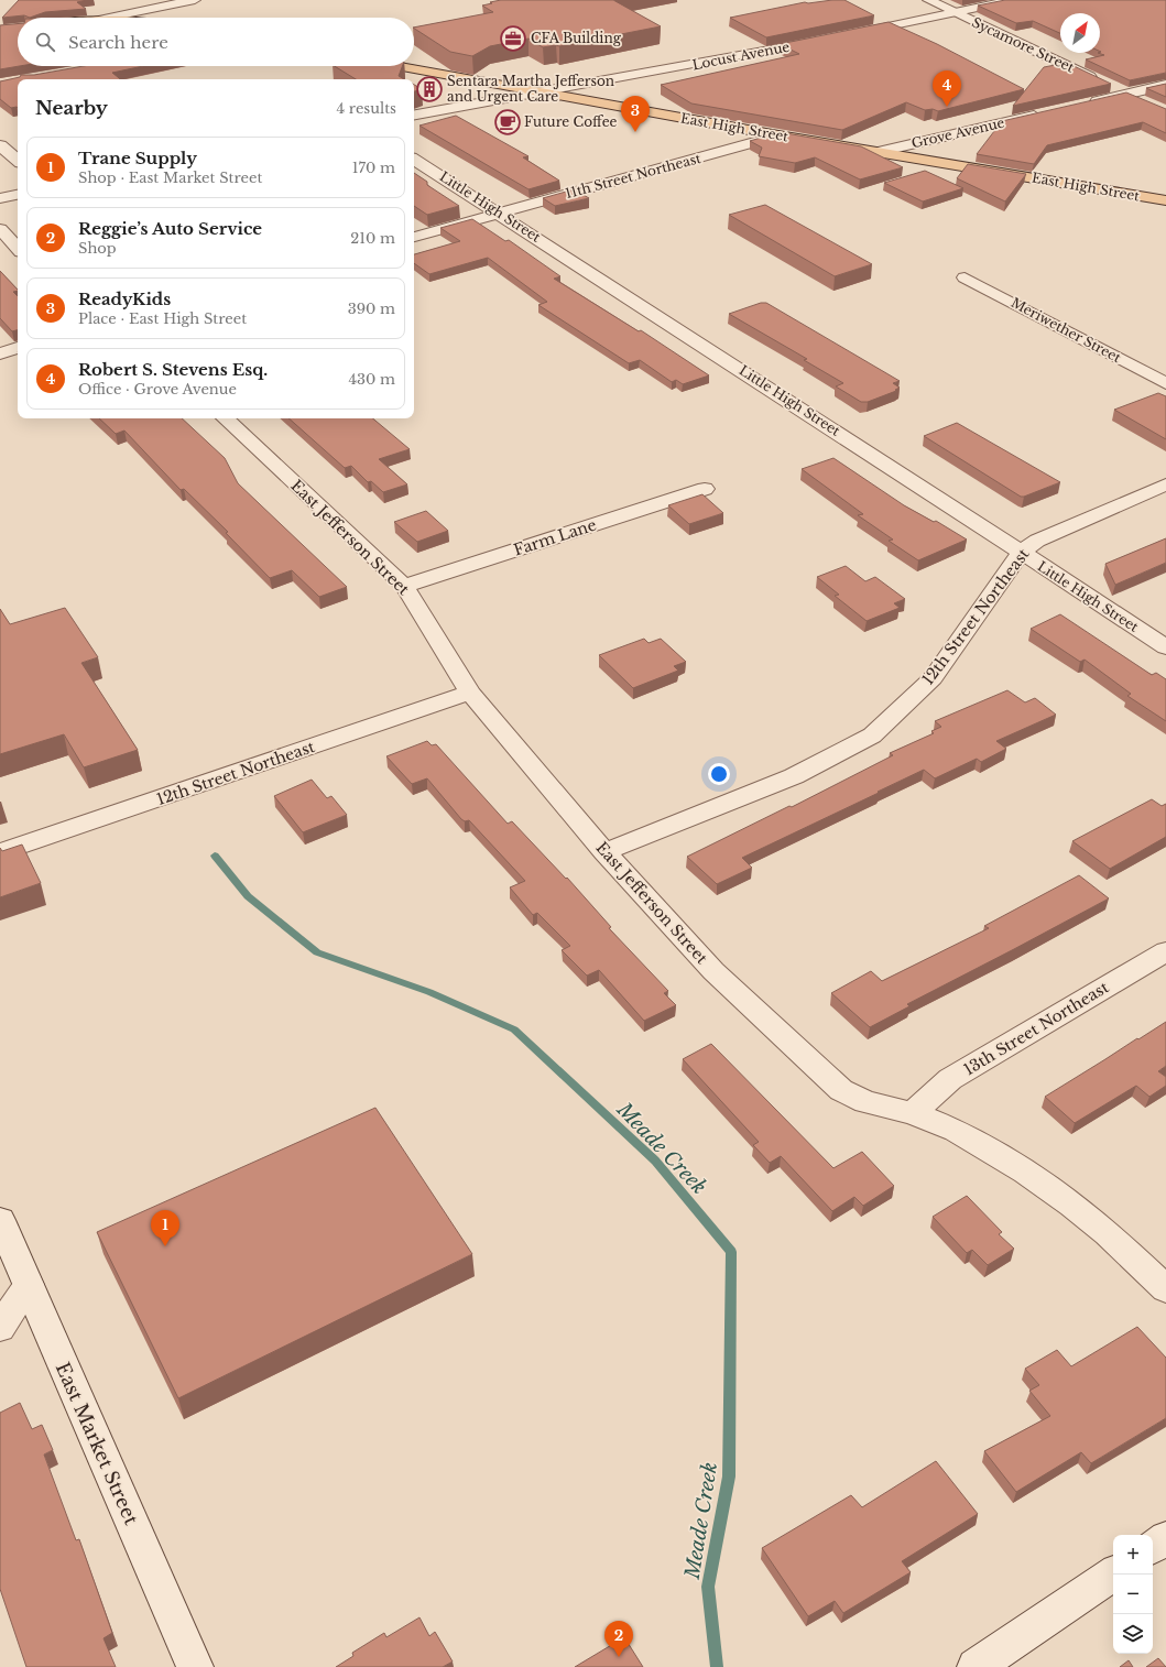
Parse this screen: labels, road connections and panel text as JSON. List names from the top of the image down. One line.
{"streets":{"main road":["East High Street"],"street":["Sycamore Street","Locust Avenue","Grove Avenue","11th Street Northeast","Little High Street","Meriwether Street","East Jefferson Street","Farm Lane","12th Street Northeast","13th Street Northeast","East Market Street"]},"crossings":[["Locust Avenue","East High Street"],["East High Street","Grove Avenue"],["East High Street","11th Street Northeast"],["11th Street Northeast","Little High Street"],["Little High Street","12th Street Northeast"],["East Jefferson Street","Farm Lane"],["East Jefferson Street","12th Street Northeast"],["East Jefferson Street","13th Street Northeast"]],"water":["Meade Creek"],"places":{"office":["CFA Building"],"building":["Sentara Martha Jefferson and Urgent Care"],"cafe":["Future Coffee"]},"north":"top right","page":{"search":"Search here","pins":["4","3","1","2"],"heading":["Nearby","4 results"],"list":[{"mark":"1","name":"Trane Supply","note":"Shop · East Market Street","value":"170 m"},{"mark":"2","name":"Reggie’s Auto Service","note":"Shop","value":"210 m"},{"mark":"3","name":"ReadyKids","note":"Place · East High Street","value":"390 m"},{"mark":"4","name":"Robert S. Stevens Esq.","note":"Office · Grove Avenue","value":"430 m"}],"map_buttons":["+","−"]}}
